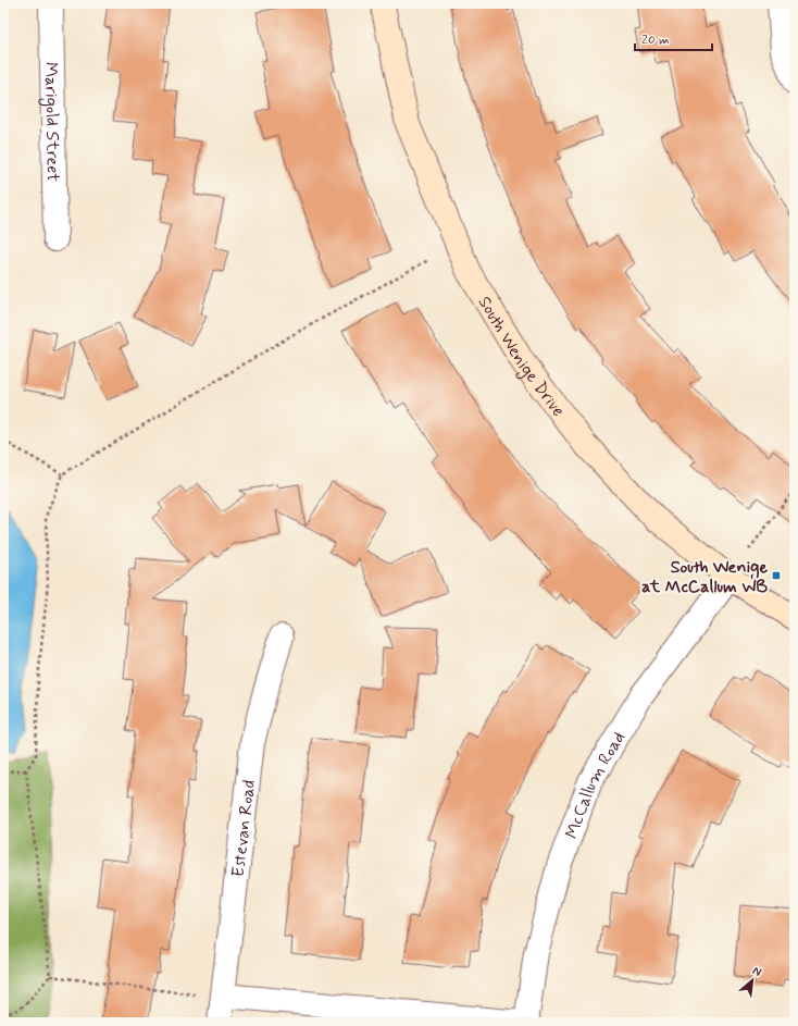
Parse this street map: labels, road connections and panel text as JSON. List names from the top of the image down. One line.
{"streets":{"street":["Marigold Street","South Wenige Drive","McCallum Road","Estevan Road"]},"crossings":[["South Wenige Drive","McCallum Road"]],"places":{"transit":["South Wenige at McCallum WB"]},"scale_bar":"20 m","north":"top right"}
